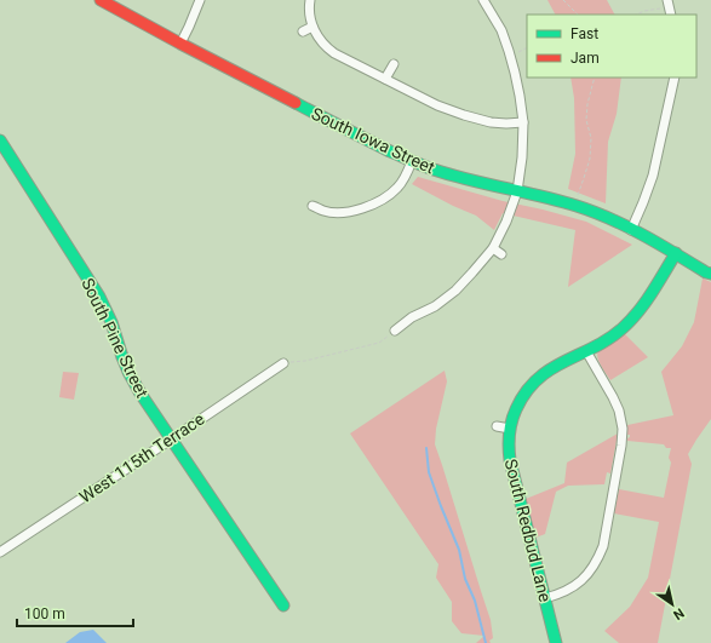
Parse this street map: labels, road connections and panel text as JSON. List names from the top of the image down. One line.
{"streets":{"street":["South Iowa Street","South Pine Street","West 115th Terrace","South Redbud Lane"]},"crossings":[["South Iowa Street","South Redbud Lane"],["South Pine Street","West 115th Terrace"]],"legend":["Fast","Jam"],"scale_bar":"100 m","north":"bottom right"}
